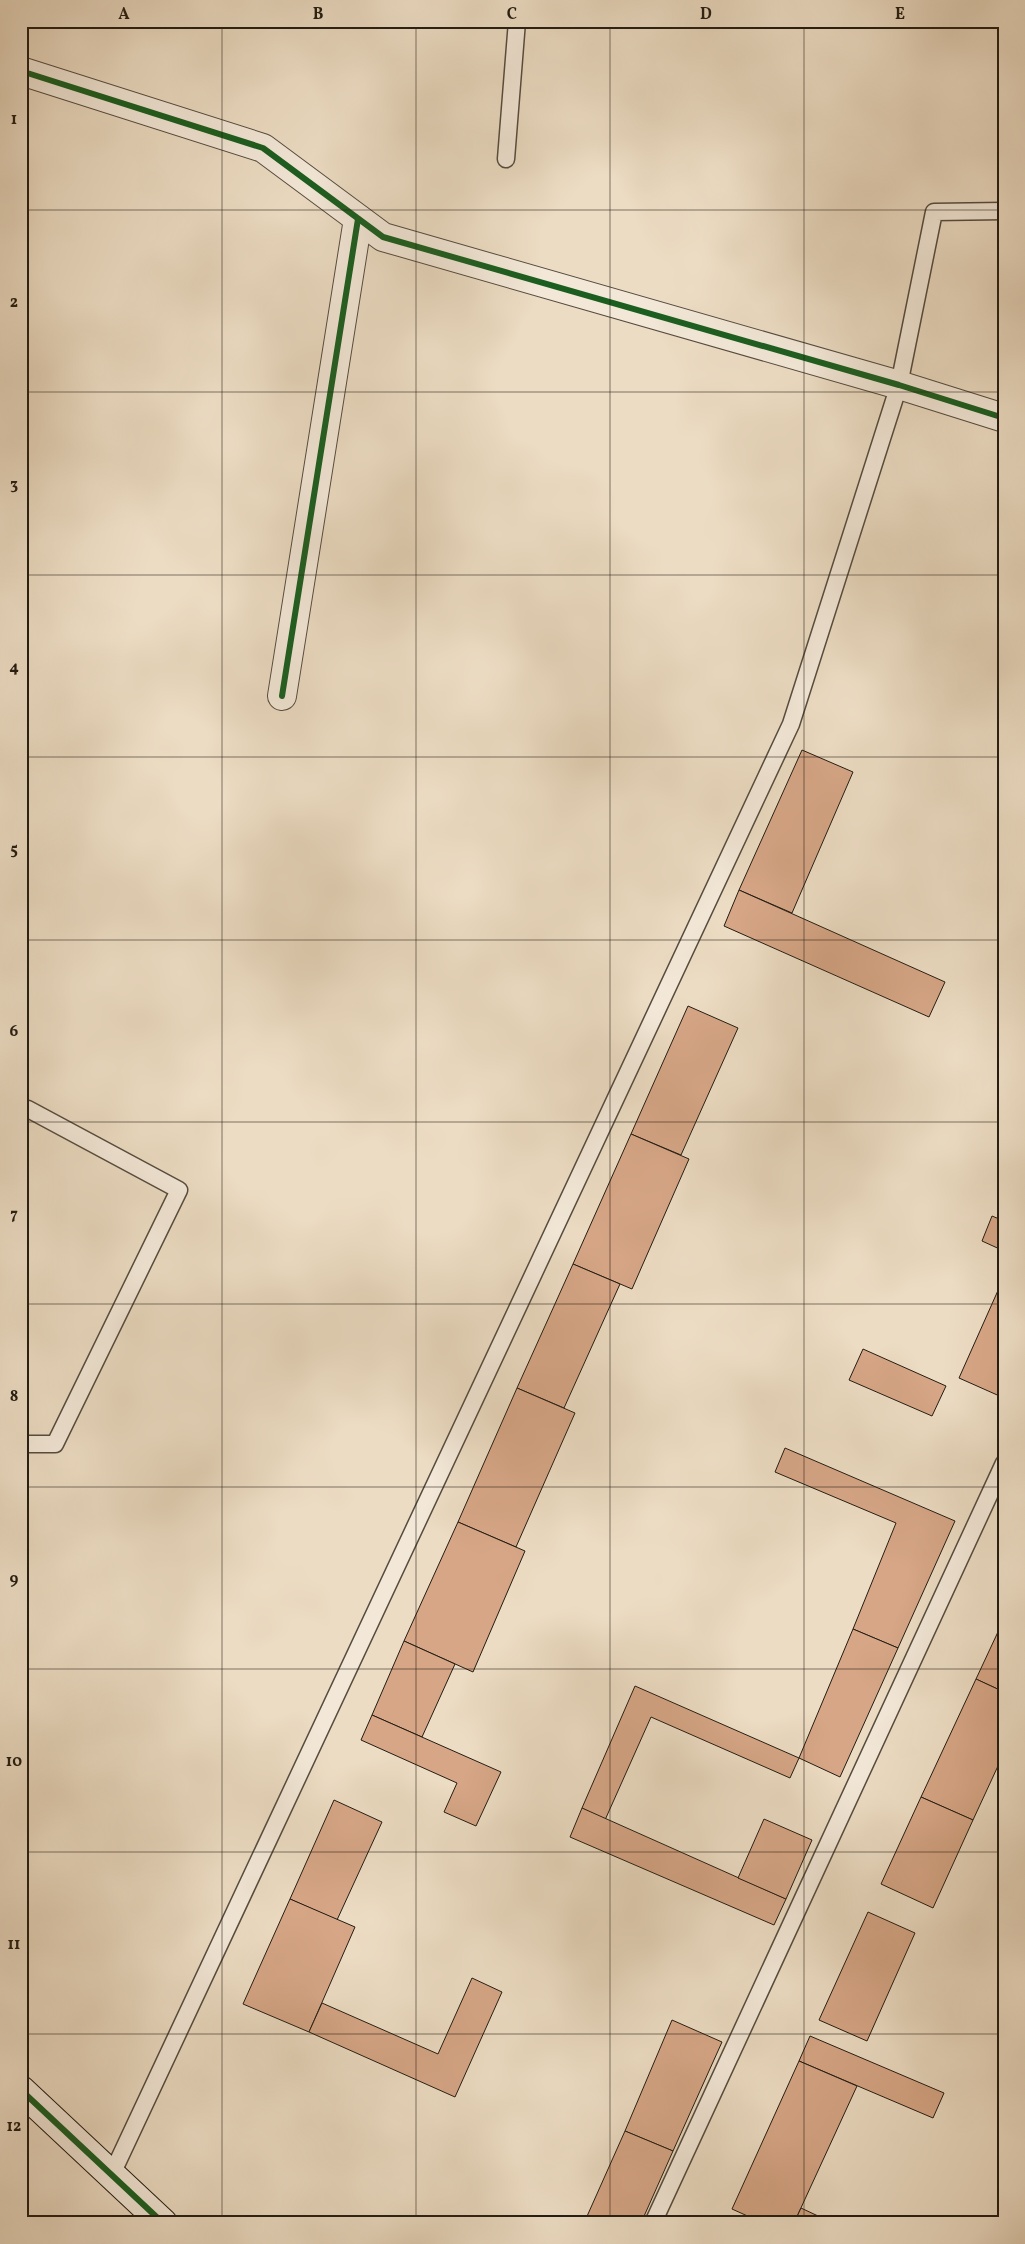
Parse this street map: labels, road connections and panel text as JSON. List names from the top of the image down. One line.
{"grid":{"columns":["A","B","C","D","E"],"rows":["1","2","3","4","5","6","7","8","9","10","11","12"]}}
